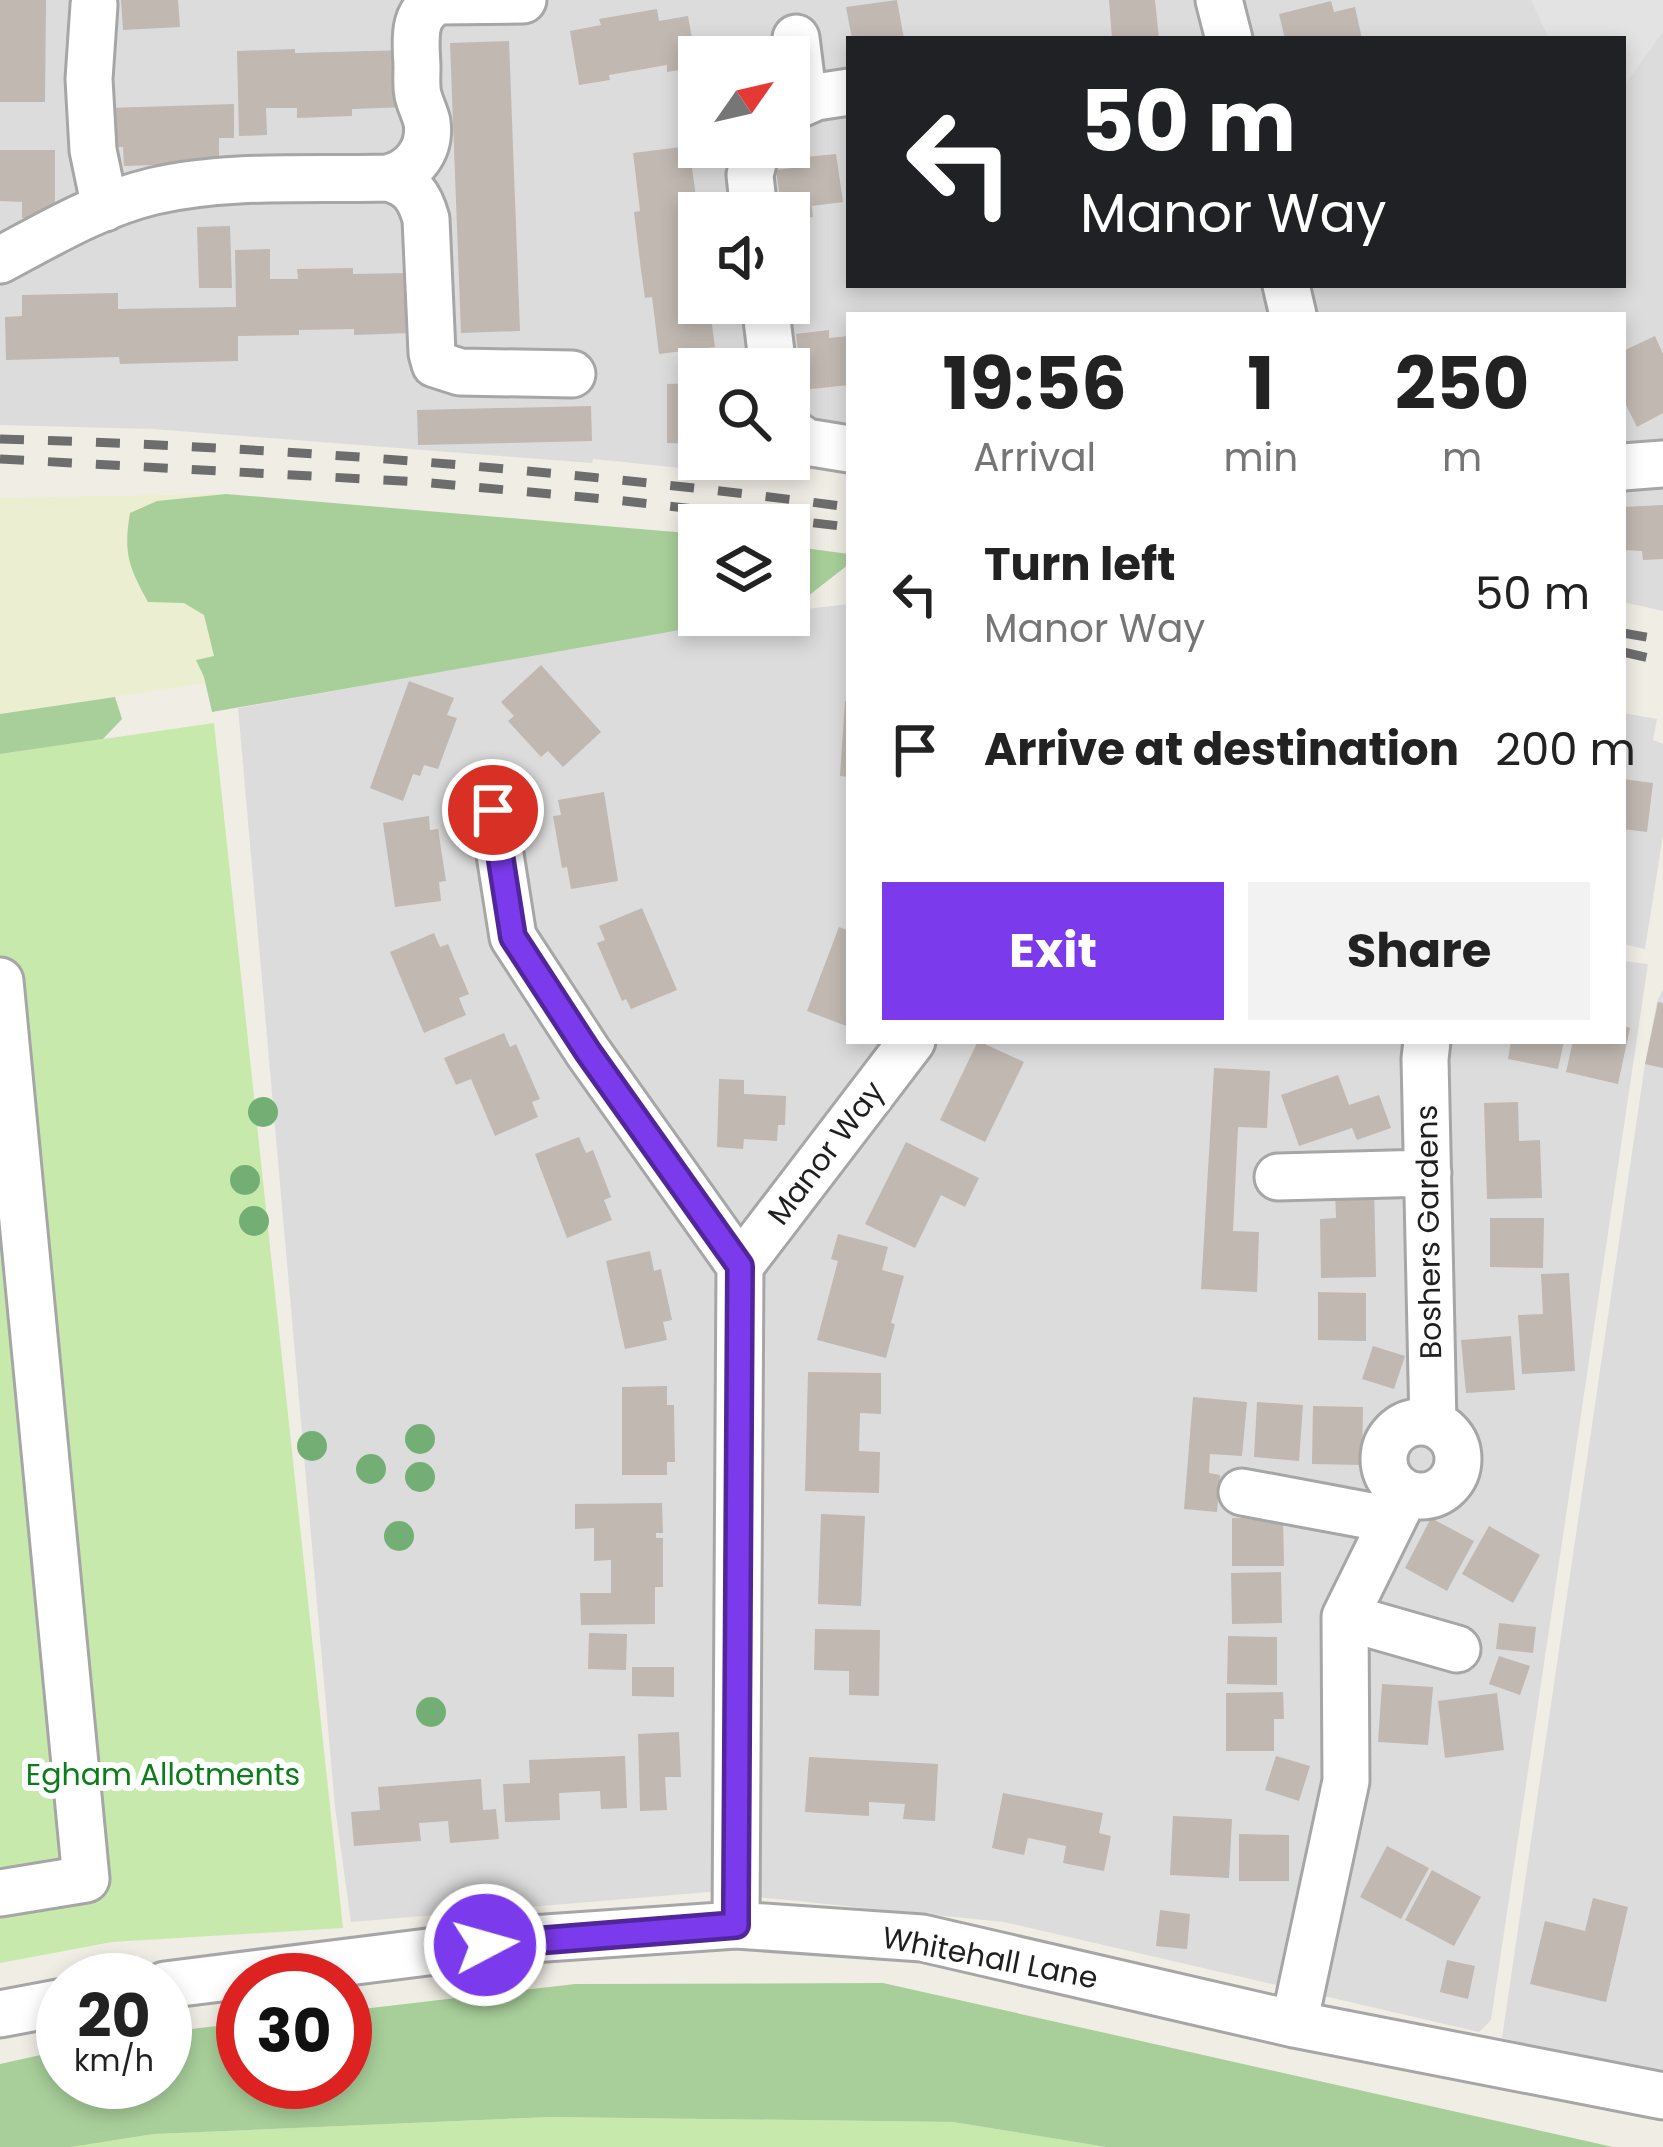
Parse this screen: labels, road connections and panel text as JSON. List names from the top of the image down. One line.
{"streets":{"street":["Manor Way","Boshers Gardens","Whitehall Lane"]},"parks":["Egham Allotments"],"north":"top right","page":{"turn":["50 m","Manor Way"],"eta":["19:56","Arrival","1","min","250","m"],"list":[{"name":"Turn left","note":"Manor Way","value":"50 m"},{"name":"Arrive at destination","value":"200 m"}],"buttons":["Exit","Share"],"speed":"20 km/h","limit":"30"}}
